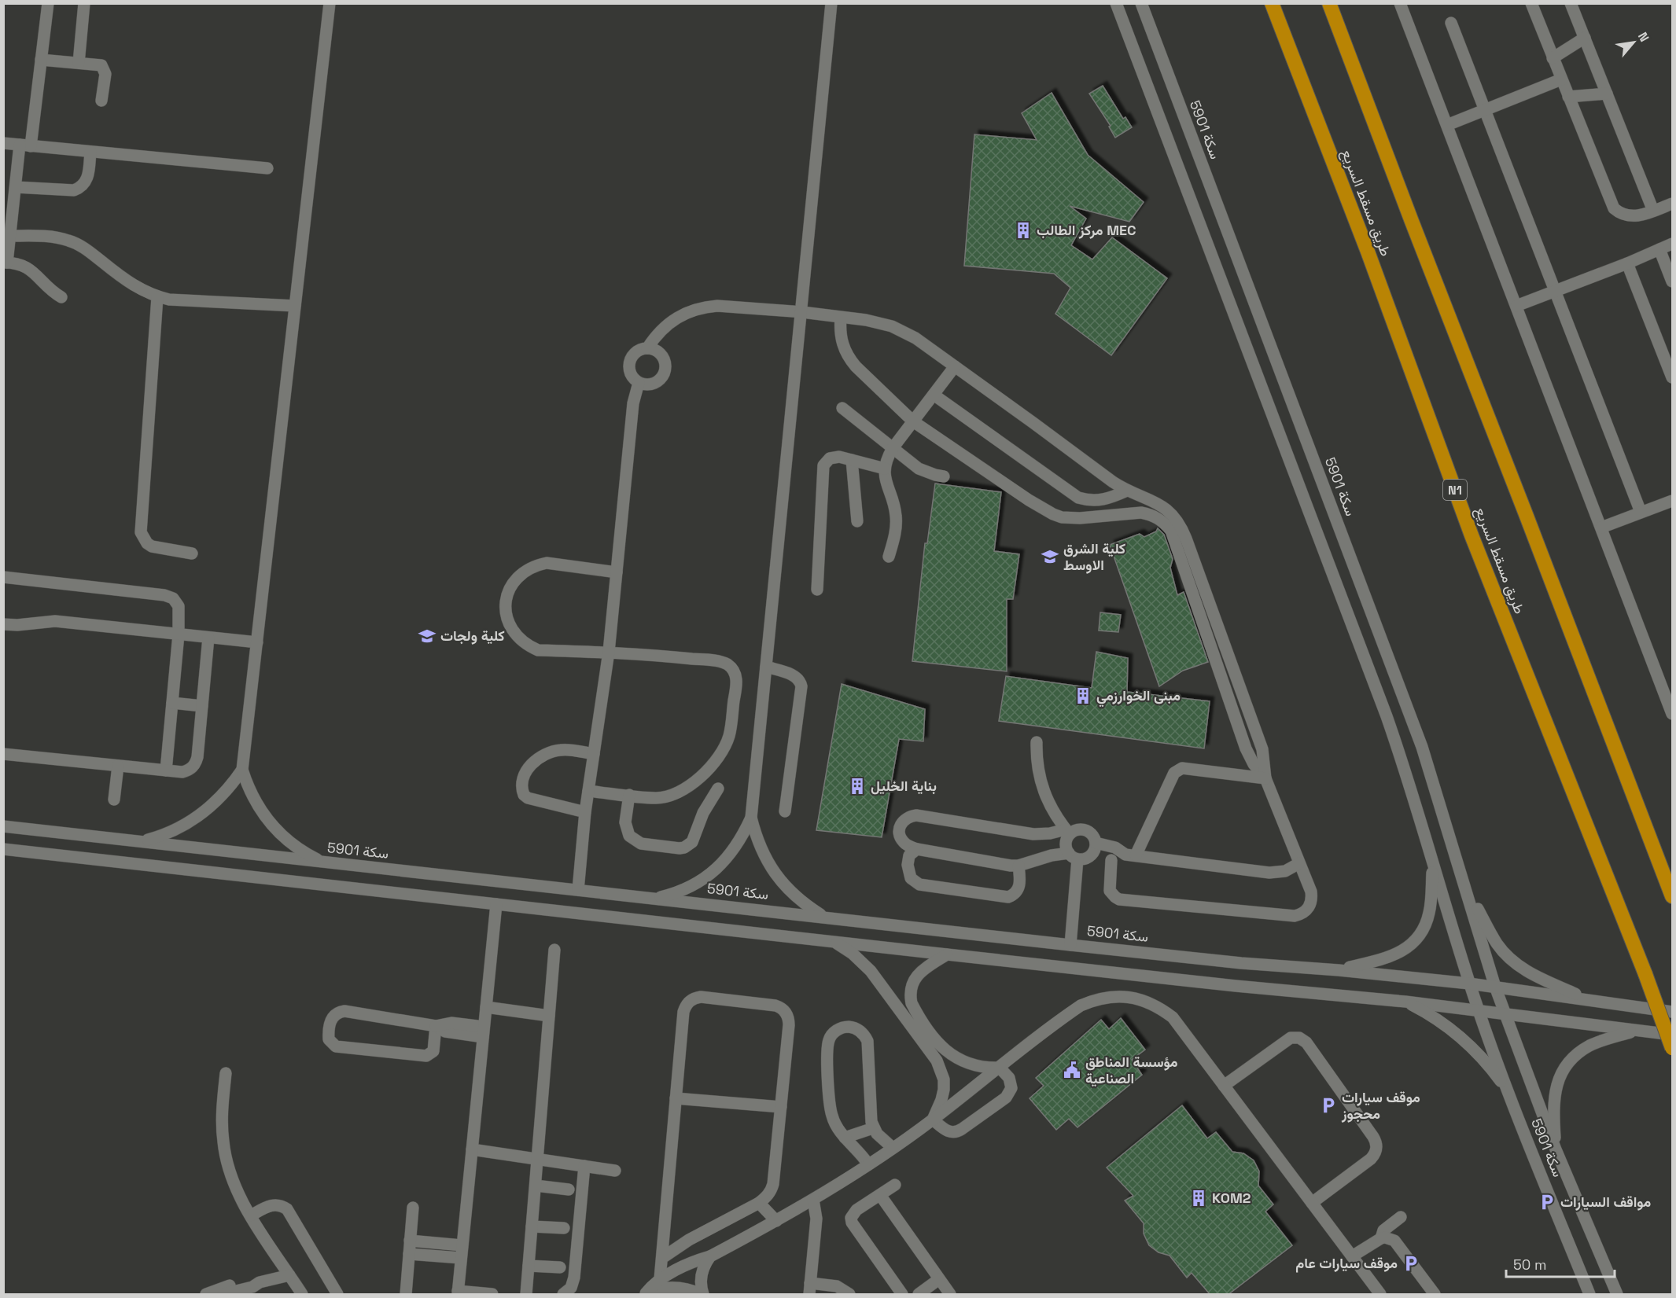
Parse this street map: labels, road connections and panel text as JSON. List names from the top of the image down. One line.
{"streets":{"highway":["طريق مسقط السريع","N1"],"street":["سكة 5901"]},"places":{"building":["مركز الطالب MEC","مبنى الخوارزمي","بناية الخليل","KOM2"],"school or university":["كلية الشرق الاوسط","كلية ولجات"],"public building":["مؤسسة المناطق الصناعية"],"parking":["موقف سيارات محجوز","مواقف السيارات","موقف سيارات عام"]},"scale_bar":"50 m","north":"top right"}
